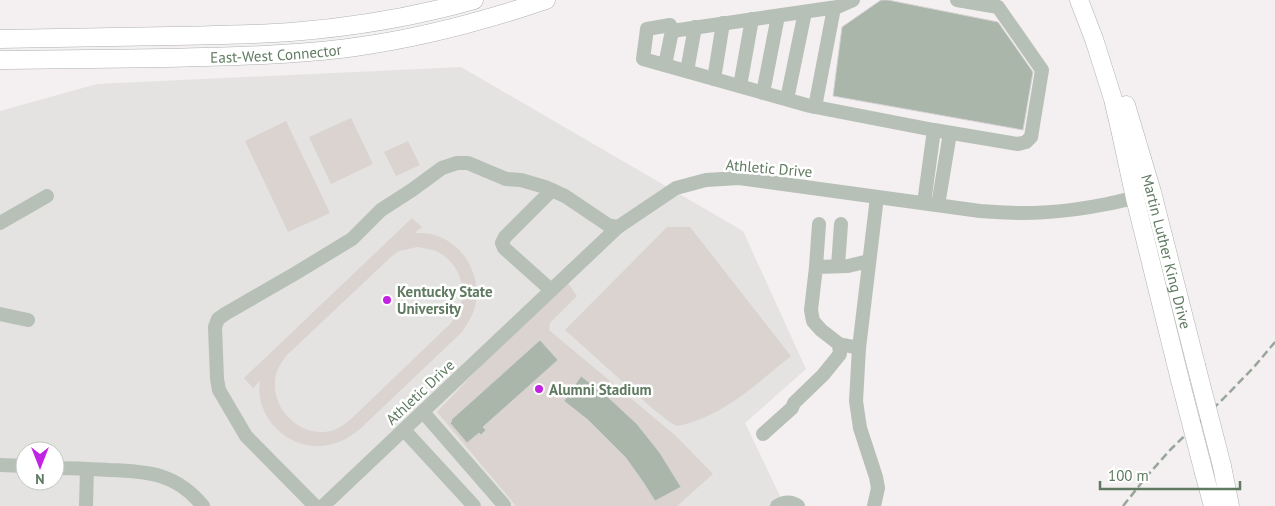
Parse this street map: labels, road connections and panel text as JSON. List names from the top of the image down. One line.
{"streets":{"main road":["East-West Connector","Martin Luther King Drive"],"street":["Athletic Drive"]},"crossings":[["Athletic Drive","Martin Luther King Drive"]],"places":["Kentucky State University","Alumni Stadium"],"scale_bar":"100 m","north":"bottom"}
